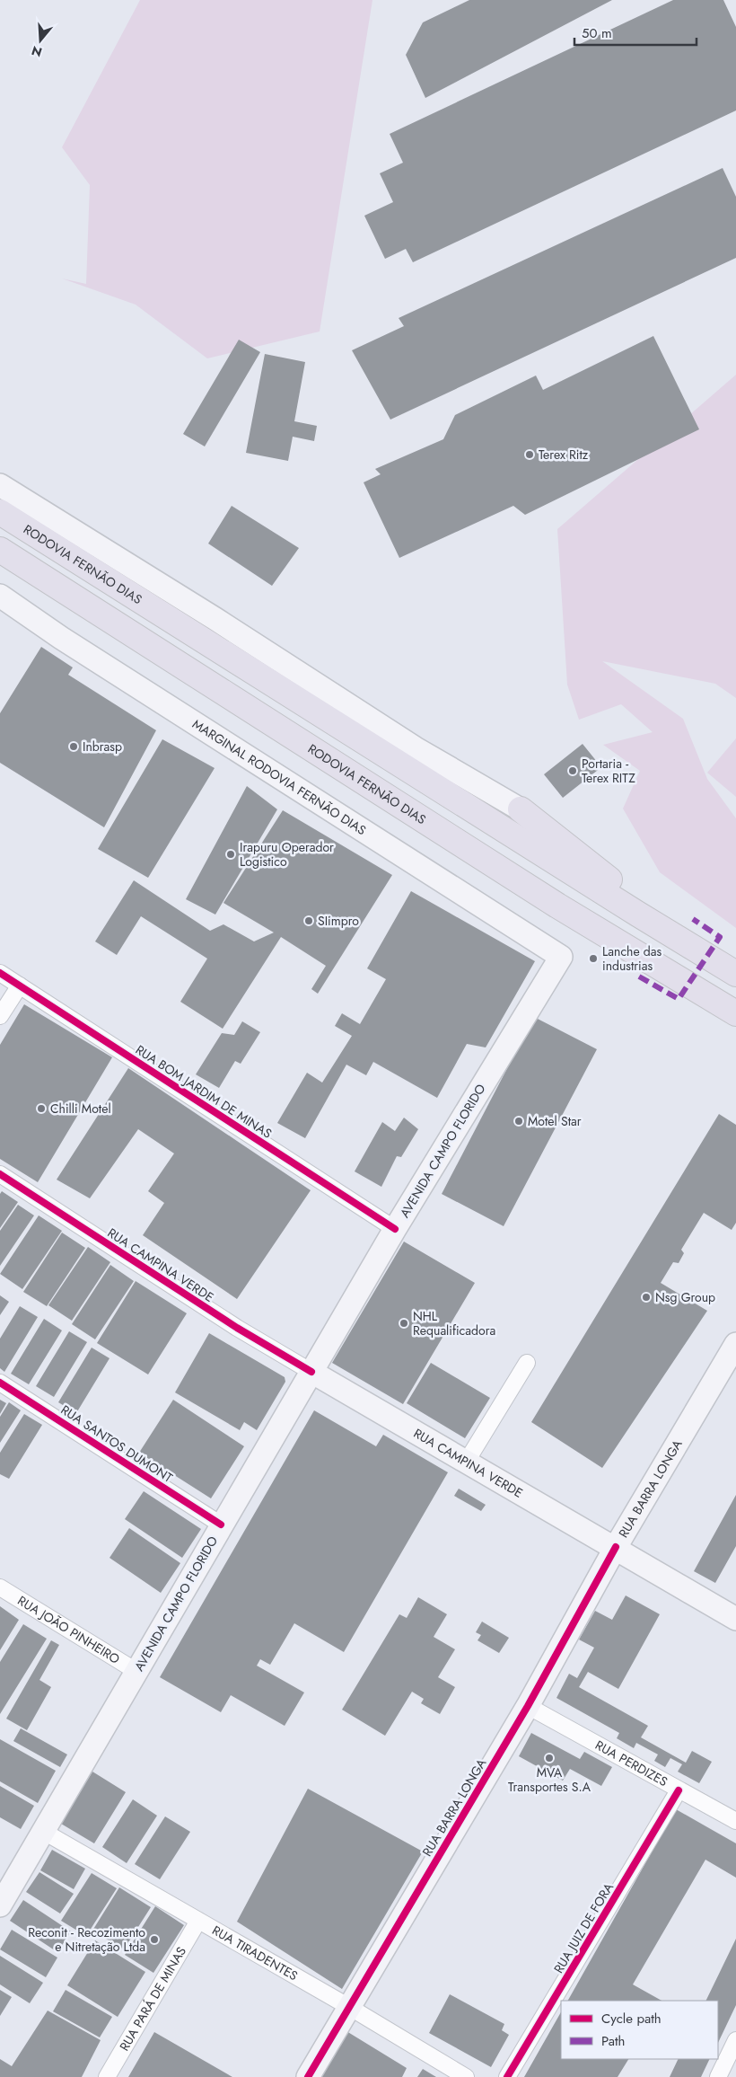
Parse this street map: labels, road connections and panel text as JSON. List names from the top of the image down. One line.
{"streets":{"highway":["RODOVIA FERNÃO DIAS"],"main road":["MARGINAL RODOVIA FERNÃO DIAS","AVENIDA CAMPO FLORIDO","RUA CAMPINA VERDE","RUA BARRA LONGA"],"street":["RUA BOM JARDIM DE MINAS","RUA SANTOS DUMONT","RUA JOÃO PINHEIRO","RUA PERDIZES","RUA JUIZ DE FORA","RUA TIRADENTES","RUA PARÁ DE MINAS"]},"crossings":[["MARGINAL RODOVIA FERNÃO DIAS","AVENIDA CAMPO FLORIDO"],["RUA BOM JARDIM DE MINAS","AVENIDA CAMPO FLORIDO"],["AVENIDA CAMPO FLORIDO","RUA CAMPINA VERDE"],["AVENIDA CAMPO FLORIDO","RUA SANTOS DUMONT"],["AVENIDA CAMPO FLORIDO","RUA JOÃO PINHEIRO"],["AVENIDA CAMPO FLORIDO","RUA TIRADENTES"],["RUA CAMPINA VERDE","RUA BARRA LONGA"],["RUA BARRA LONGA","RUA PERDIZES"],["RUA BARRA LONGA","RUA TIRADENTES"],["RUA PERDIZES","RUA JUIZ DE FORA"],["RUA TIRADENTES","RUA PARÁ DE MINAS"]],"places":["Terex Ritz","Inbrasp","Portaria - Terex RITZ","Irapuru Operador Logistico","SIimpro","Lanche das industrias","Chilli Motel","Motel Star","Nsg Group","NHL Requalificadora","MVA Transportes S.A","Reconit - Recozimento e Nitretação Ltda"],"legend":["Cycle path","Path"],"scale_bar":"50 m","north":"bottom"}
